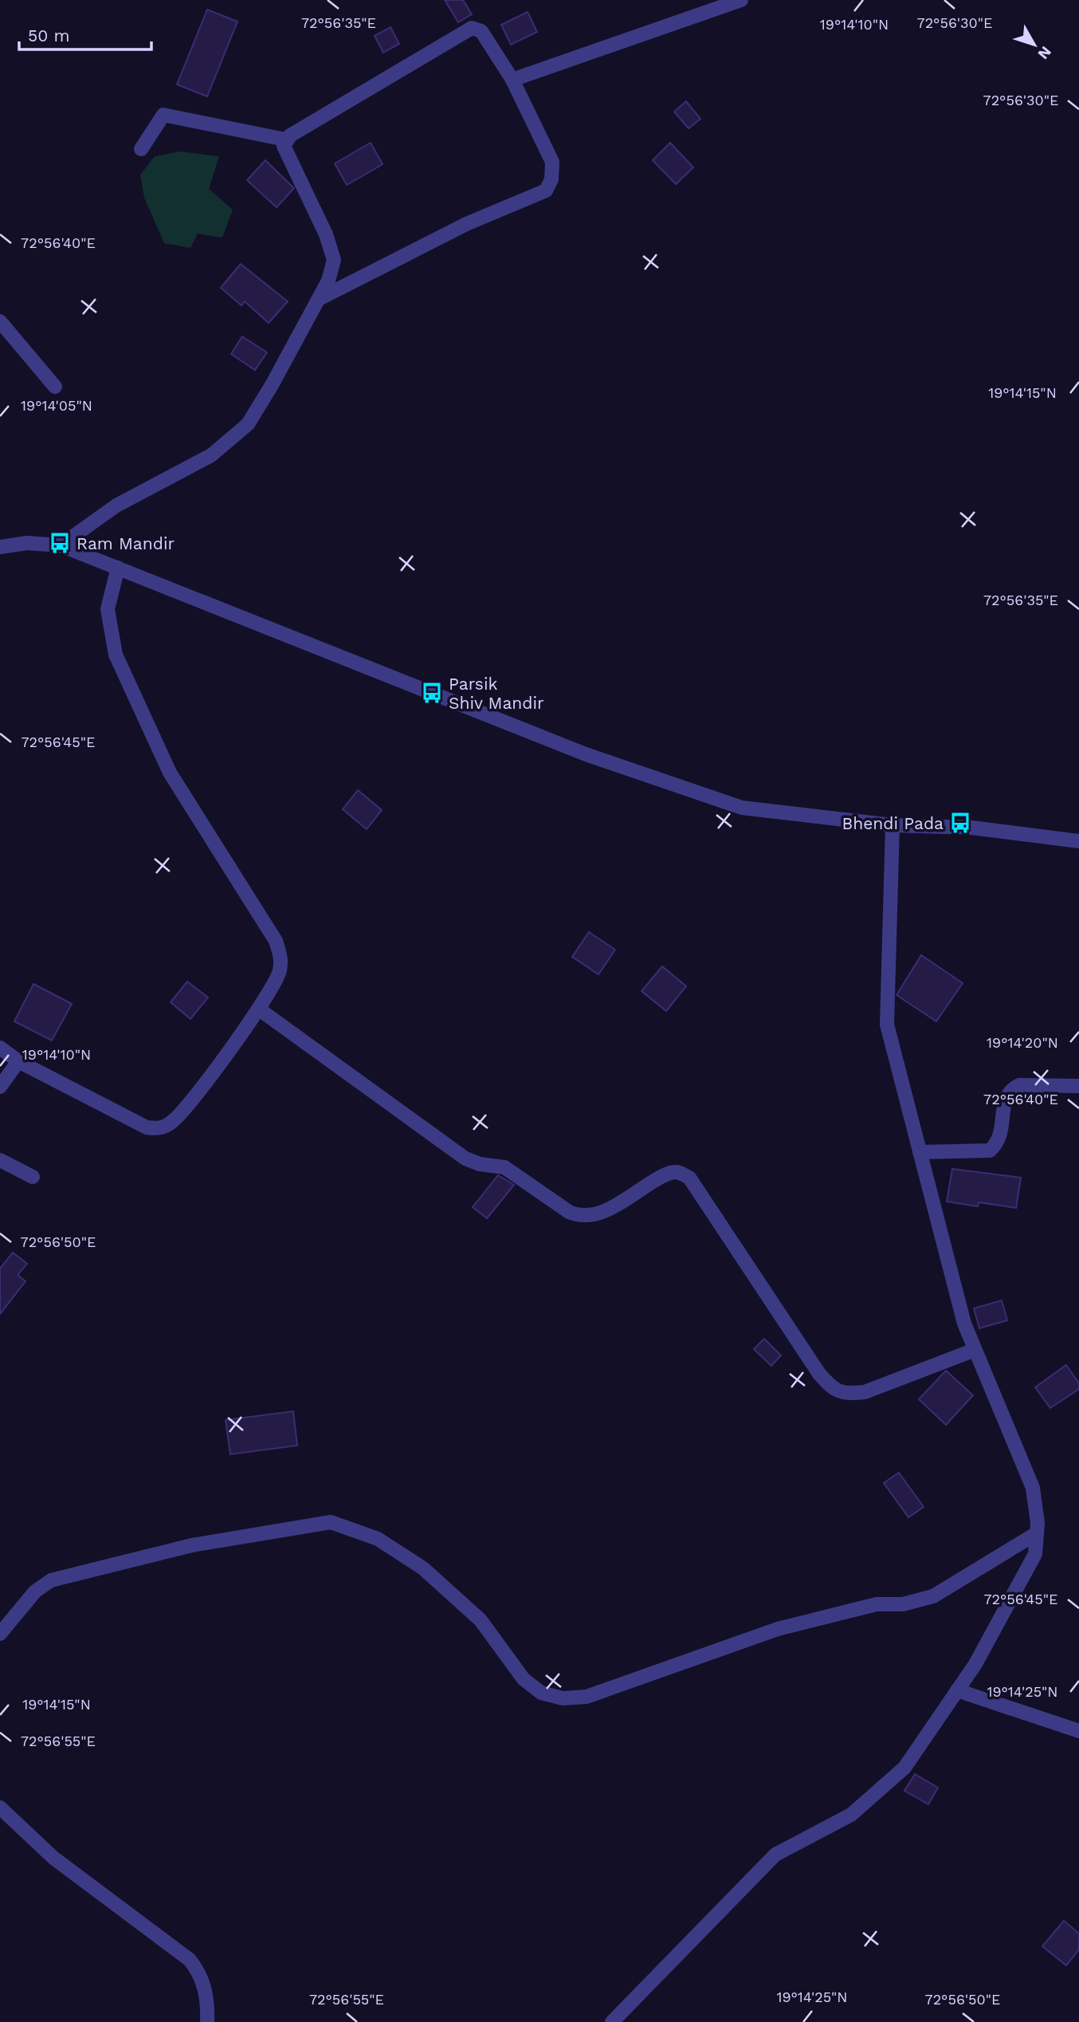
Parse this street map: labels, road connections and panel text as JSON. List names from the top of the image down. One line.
{"places":{"bus stop":["Ram Mandir","Parsik Shiv Mandir","Bhendi Pada"]},"scale_bar":"50 m","north":"bottom right","coordinates":["72°56'35\"E","72°56'30\"E","19°14'10\"N","72°56'40\"E","19°14'15\"N","19°14'05\"N","72°56'45\"E","19°14'20\"N","72°56'50\"E","19°14'25\"N","72°56'55\"E"]}
